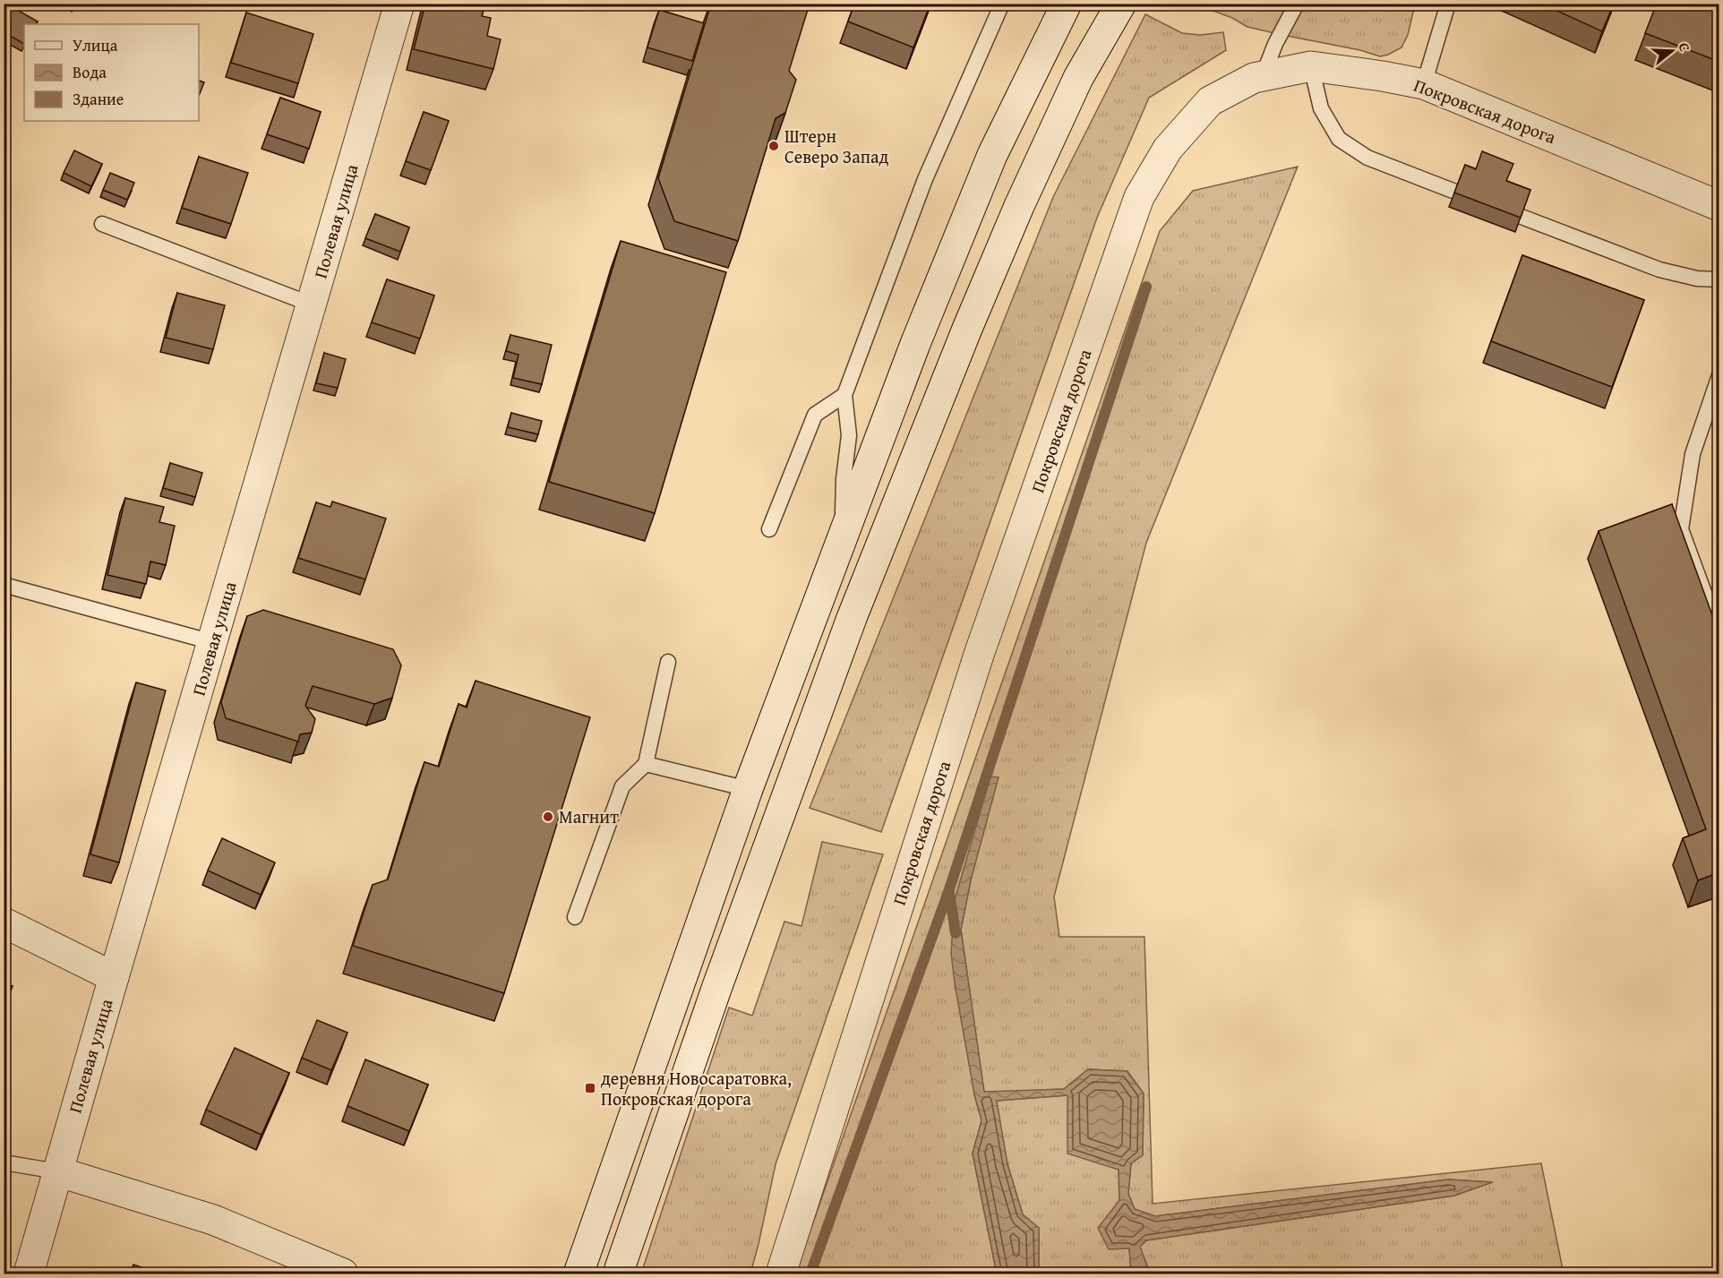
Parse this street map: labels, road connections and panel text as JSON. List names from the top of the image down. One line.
{"streets":{"street":["Покровская дорога","Полевая улица"]},"places":{"other":["Штерн Северо Запад","Магнит"],"transit":["деревня Новосаратовка, Покровская дорога"]},"legend":["Улица","Вода","Здание"],"north":"right"}
